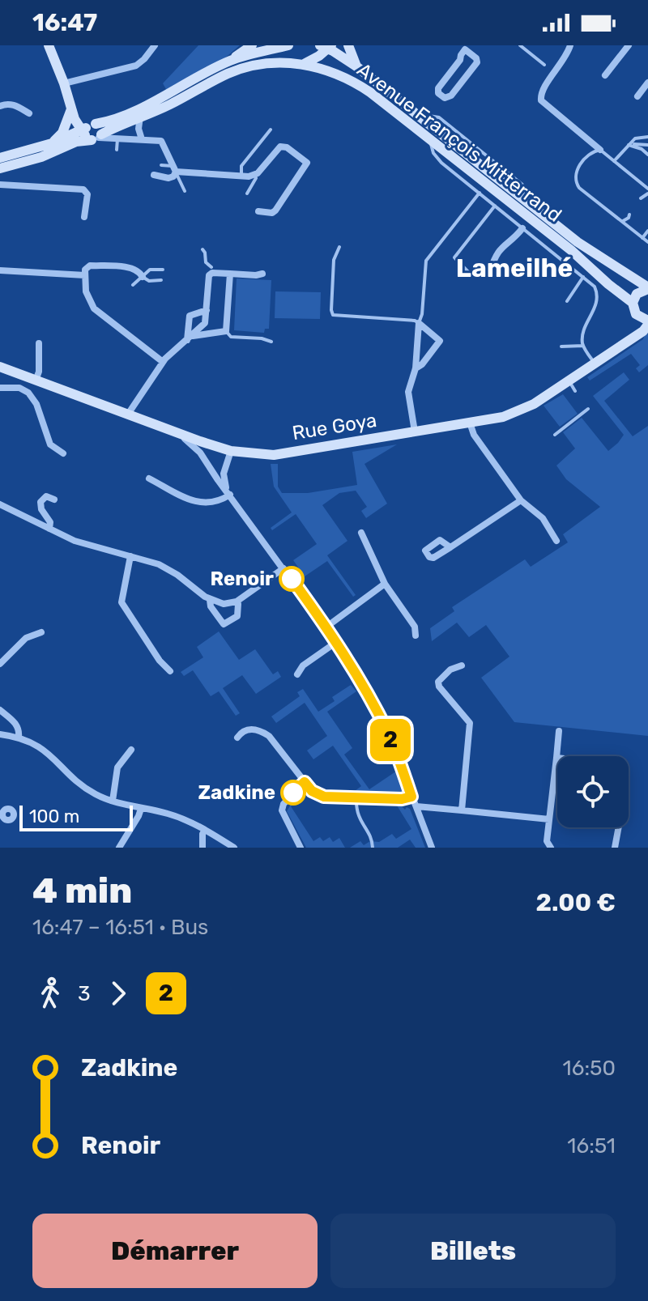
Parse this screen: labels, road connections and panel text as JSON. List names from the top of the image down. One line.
{"streets":{"street":["Avenue François Mitterrand","Rue Goya"]},"districts":["Lameilhé"],"places":["Renoir","Zadkine"],"lines":["bus line 2"],"scale_bar":"100 m","page":{"status":"16:47","on_map":"2","scale":"100 m","heading":["4 min","16:47 – 16:51 · Bus","2.00 €"],"legs":["3","2"],"list":[{"name":"Zadkine","value":"16:50"},{"name":"Renoir","value":"16:51"}],"buttons":["Démarrer","Billets"]}}
